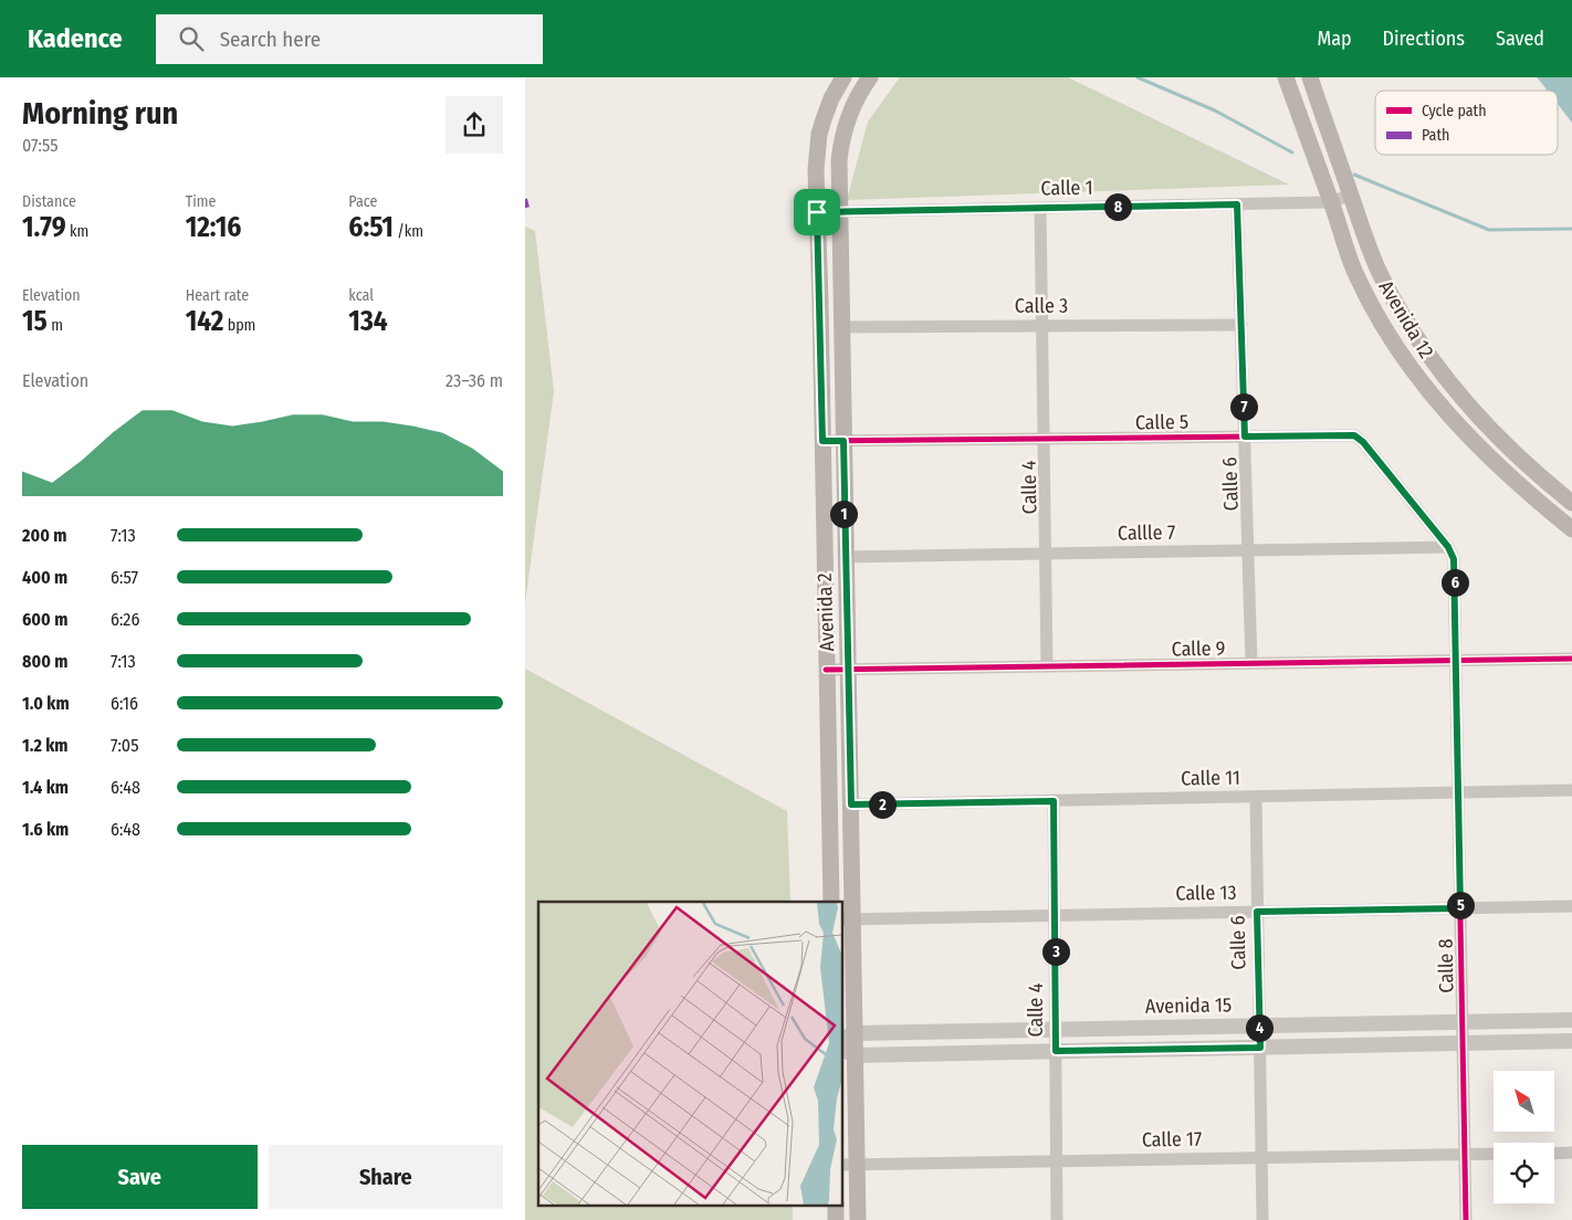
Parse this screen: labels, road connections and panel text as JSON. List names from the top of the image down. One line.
{"streets":{"main road":["Avenida 12","Avenida 2"],"street":["Calle 1","Calle 3","Calle 5","Calle 6","Calle 4","Callle 7","Calle 9","Calle 11","Calle 13","Calle 8","Avenida 15","Calle 17"]},"crossings":[["Calle 1","Avenida 12"],["Calle 1","Calle 6"],["Calle 1","Calle 4"],["Calle 1","Avenida 2"],["Calle 3","Calle 6"],["Calle 3","Calle 4"],["Calle 3","Avenida 2"],["Calle 5","Calle 6"],["Calle 5","Calle 4"],["Calle 5","Callle 7"],["Calle 5","Avenida 2"],["Calle 5","Calle 8"],["Calle 6","Callle 7"],["Calle 6","Calle 9"],["Calle 6","Calle 11"],["Calle 6","Calle 13"],["Calle 6","Avenida 15"],["Calle 6","Calle 17"],["Calle 4","Callle 7"],["Calle 4","Calle 9"],["Calle 4","Calle 11"],["Calle 4","Calle 13"],["Calle 4","Avenida 15"],["Calle 4","Calle 17"],["Callle 7","Avenida 2"],["Callle 7","Calle 8"],["Avenida 2","Calle 9"],["Avenida 2","Calle 11"],["Avenida 2","Calle 13"],["Avenida 2","Avenida 15"],["Avenida 2","Calle 17"],["Calle 9","Calle 8"],["Calle 11","Calle 8"],["Calle 13","Calle 8"],["Calle 8","Avenida 15"],["Calle 8","Calle 17"]],"legend":["Cycle path","Path"],"north":"top left","page":{"header":"Kadence","search":"Search here","nav":["Map","Directions","Saved"],"heading":["Morning run","07:55"],"stats":[["Distance","1.79 km"],["Time","12:16"],["Pace","6:51 /km"],["Elevation","15 m"],["Heart rate","142 bpm"],["kcal","134"]],"pins":["8","7","1","6","2","5","3","4"],"chart":["Elevation","23–36 m"],"list":[{"name":"200 m","note":"7:13"},{"name":"400 m","note":"6:57"},{"name":"600 m","note":"6:26"},{"name":"800 m","note":"7:13"},{"name":"1.0 km","note":"6:16"},{"name":"1.2 km","note":"7:05"},{"name":"1.4 km","note":"6:48"},{"name":"1.6 km","note":"6:48"}],"buttons":["Save","Share"]}}
